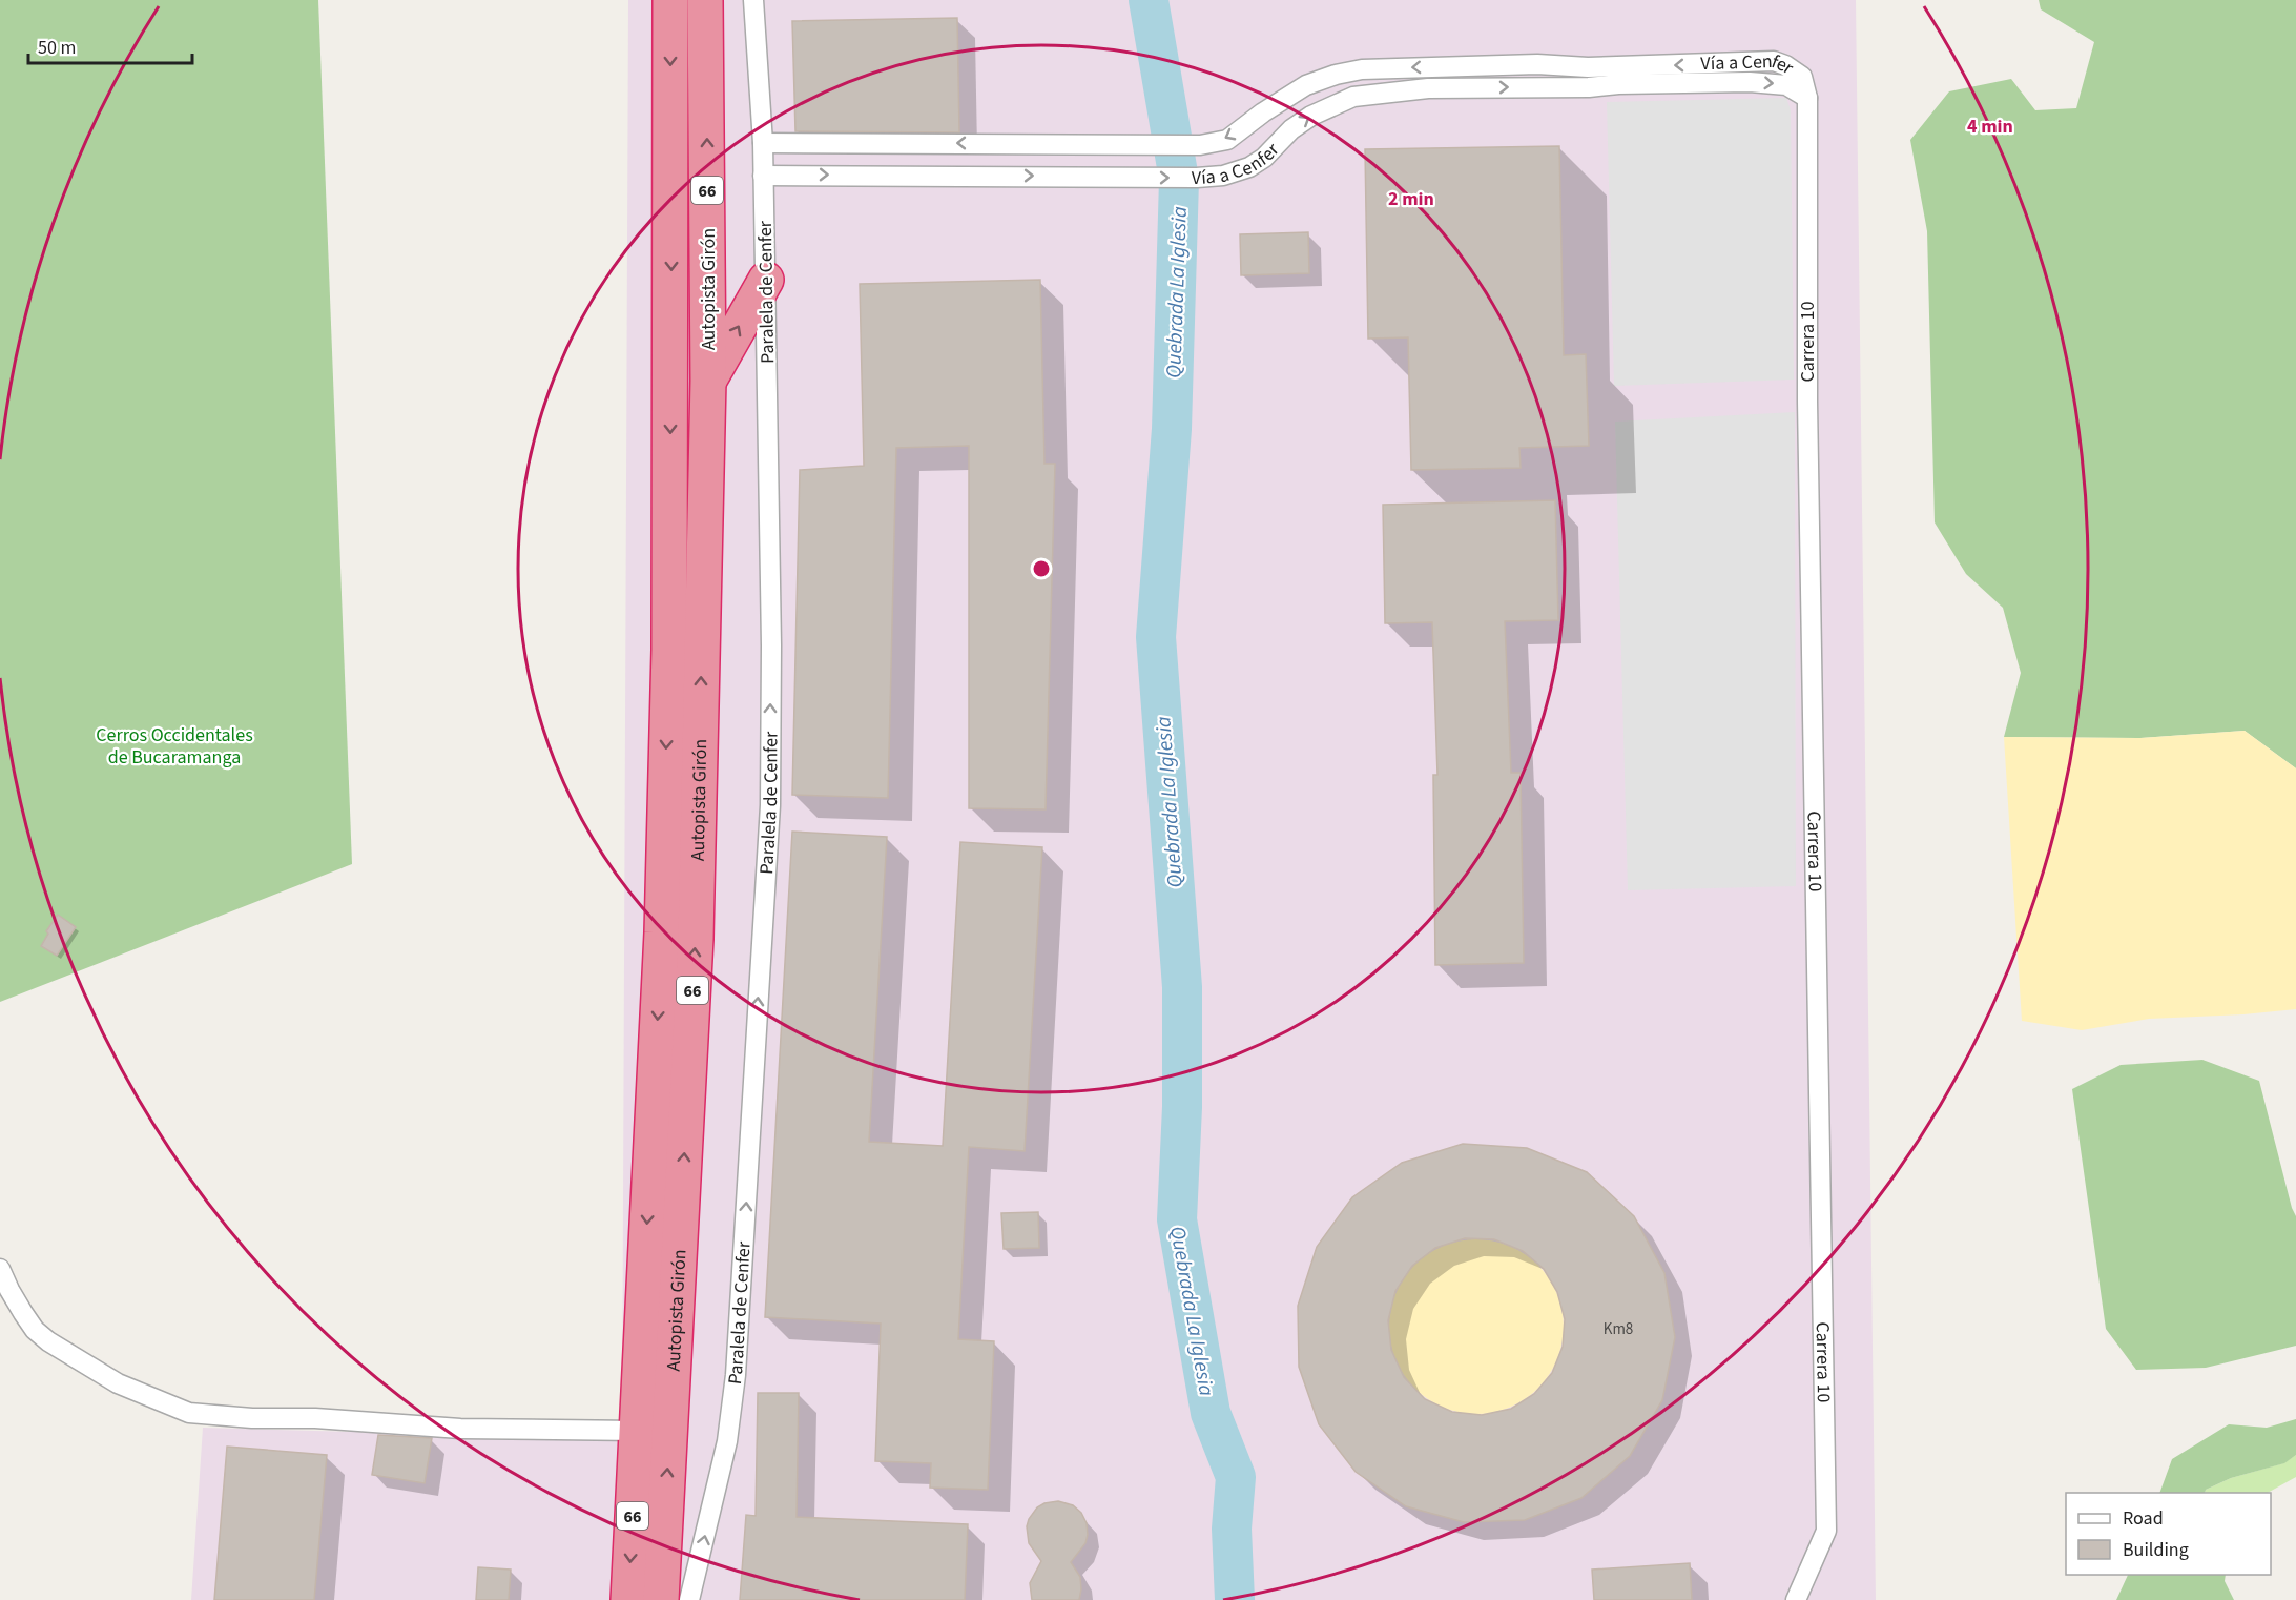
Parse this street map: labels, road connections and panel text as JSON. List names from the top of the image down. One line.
{"streets":{"highway":["66","Autopista Girón"],"street":["Vía a Cenfer","Paralela de Cenfer","Carrera 10"]},"crossings":[["Vía a Cenfer","Paralela de Cenfer"],["Vía a Cenfer","Carrera 10"]],"one_way":["Paralela de Cenfer"],"water":["Quebrada La Iglesia"],"parks":["Cerros Occidentales de Bucaramanga"],"house_numbers":["Km8"],"legend":["Road","Building"],"scale_bar":"50 m","rings":["4 min","2 min"]}
